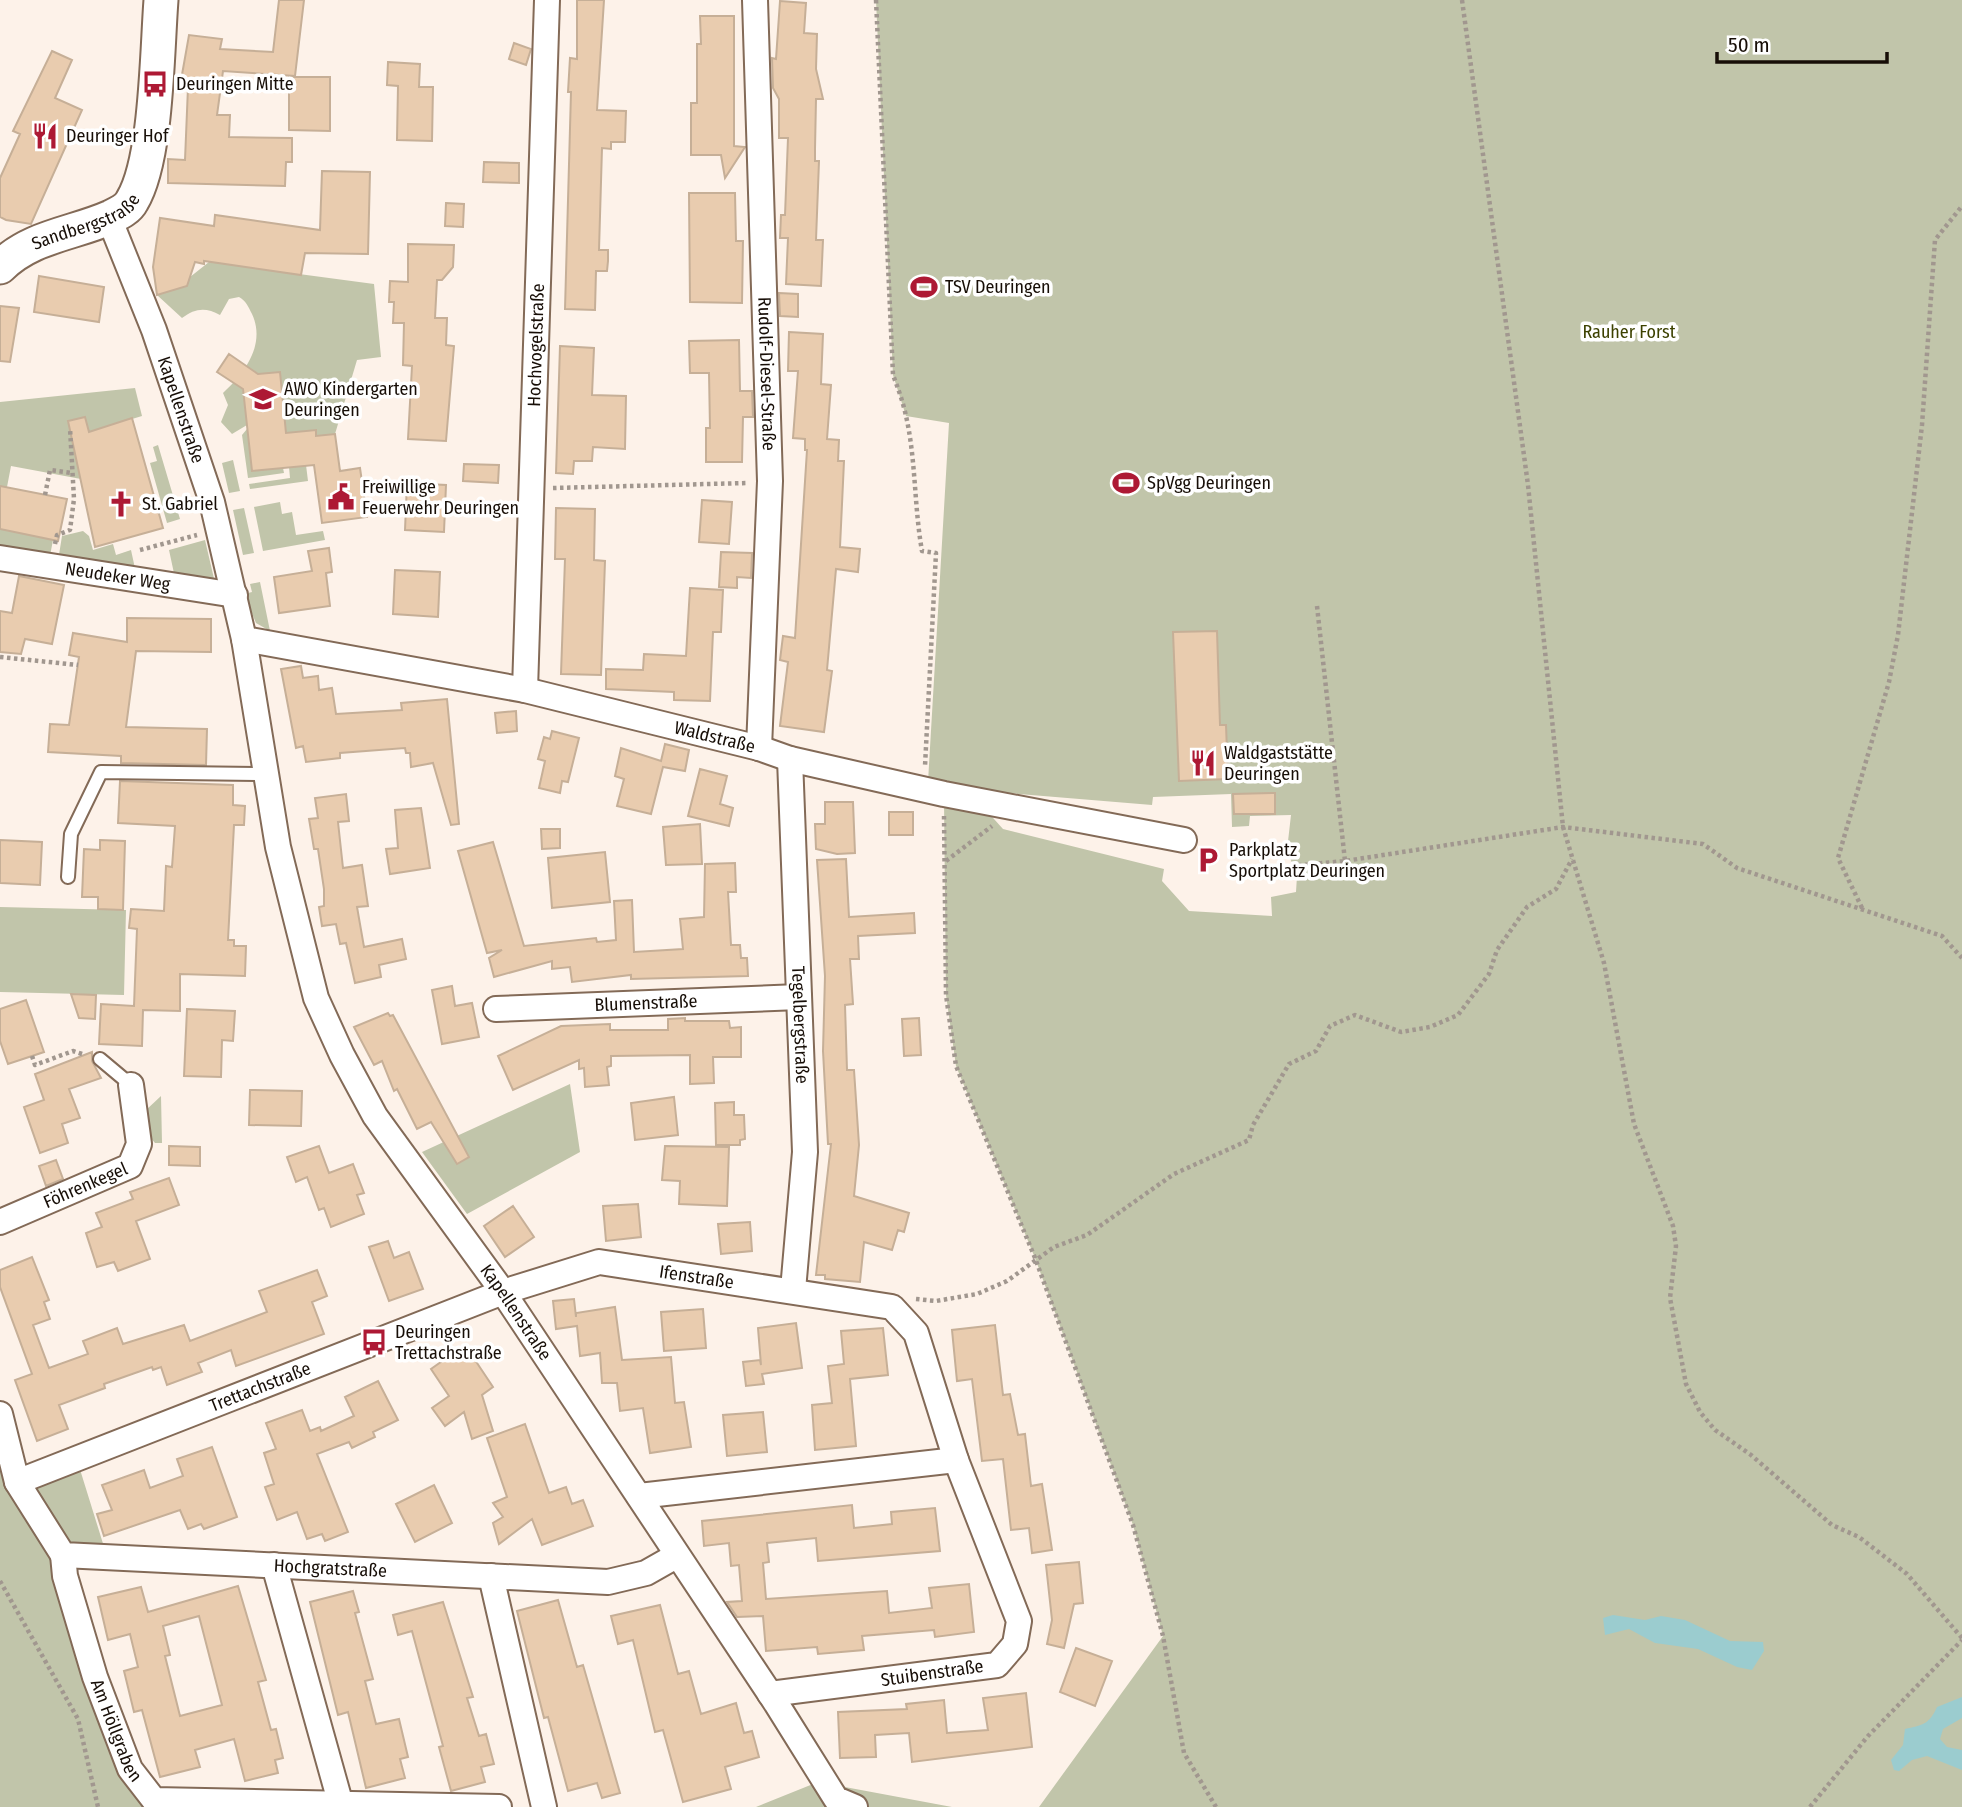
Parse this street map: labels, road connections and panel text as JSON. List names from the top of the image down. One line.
{"streets":{"street":["Sandbergstraße","Hochvogelstraße","Rudolf-Diesel-Straße","Kapellenstraße","Neudeker Weg","Waldstraße","Blumenstraße","Tegelbergstraße","Föhrenkegel","Ifenstraße","Trettachstraße","Hochgratstraße","Stuibenstraße","Am Höllgraben"]},"crossings":[["Sandbergstraße","Kapellenstraße"],["Hochvogelstraße","Waldstraße"],["Rudolf-Diesel-Straße","Waldstraße"],["Kapellenstraße","Neudeker Weg"],["Kapellenstraße","Waldstraße"],["Kapellenstraße","Ifenstraße"],["Kapellenstraße","Trettachstraße"],["Kapellenstraße","Hochgratstraße"],["Kapellenstraße","Stuibenstraße"],["Waldstraße","Tegelbergstraße"],["Blumenstraße","Tegelbergstraße"],["Tegelbergstraße","Ifenstraße"],["Ifenstraße","Trettachstraße"],["Ifenstraße","Stuibenstraße"],["Hochgratstraße","Am Höllgraben"]],"parks":["Rauher Forst"],"places":{"bus stop":["Deuringen Mitte","Deuringen Trettachstraße"],"restaurant":["Deuringer Hof","Waldgaststätte Deuringen"],"sports":["TSV Deuringen","SpVgg Deuringen"],"school or university":["AWO Kindergarten Deuringen"],"public building":["Freiwillige Feuerwehr Deuringen"],"church":["St. Gabriel"],"parking":["Parkplatz Sportplatz Deuringen"]},"scale_bar":"50 m"}
